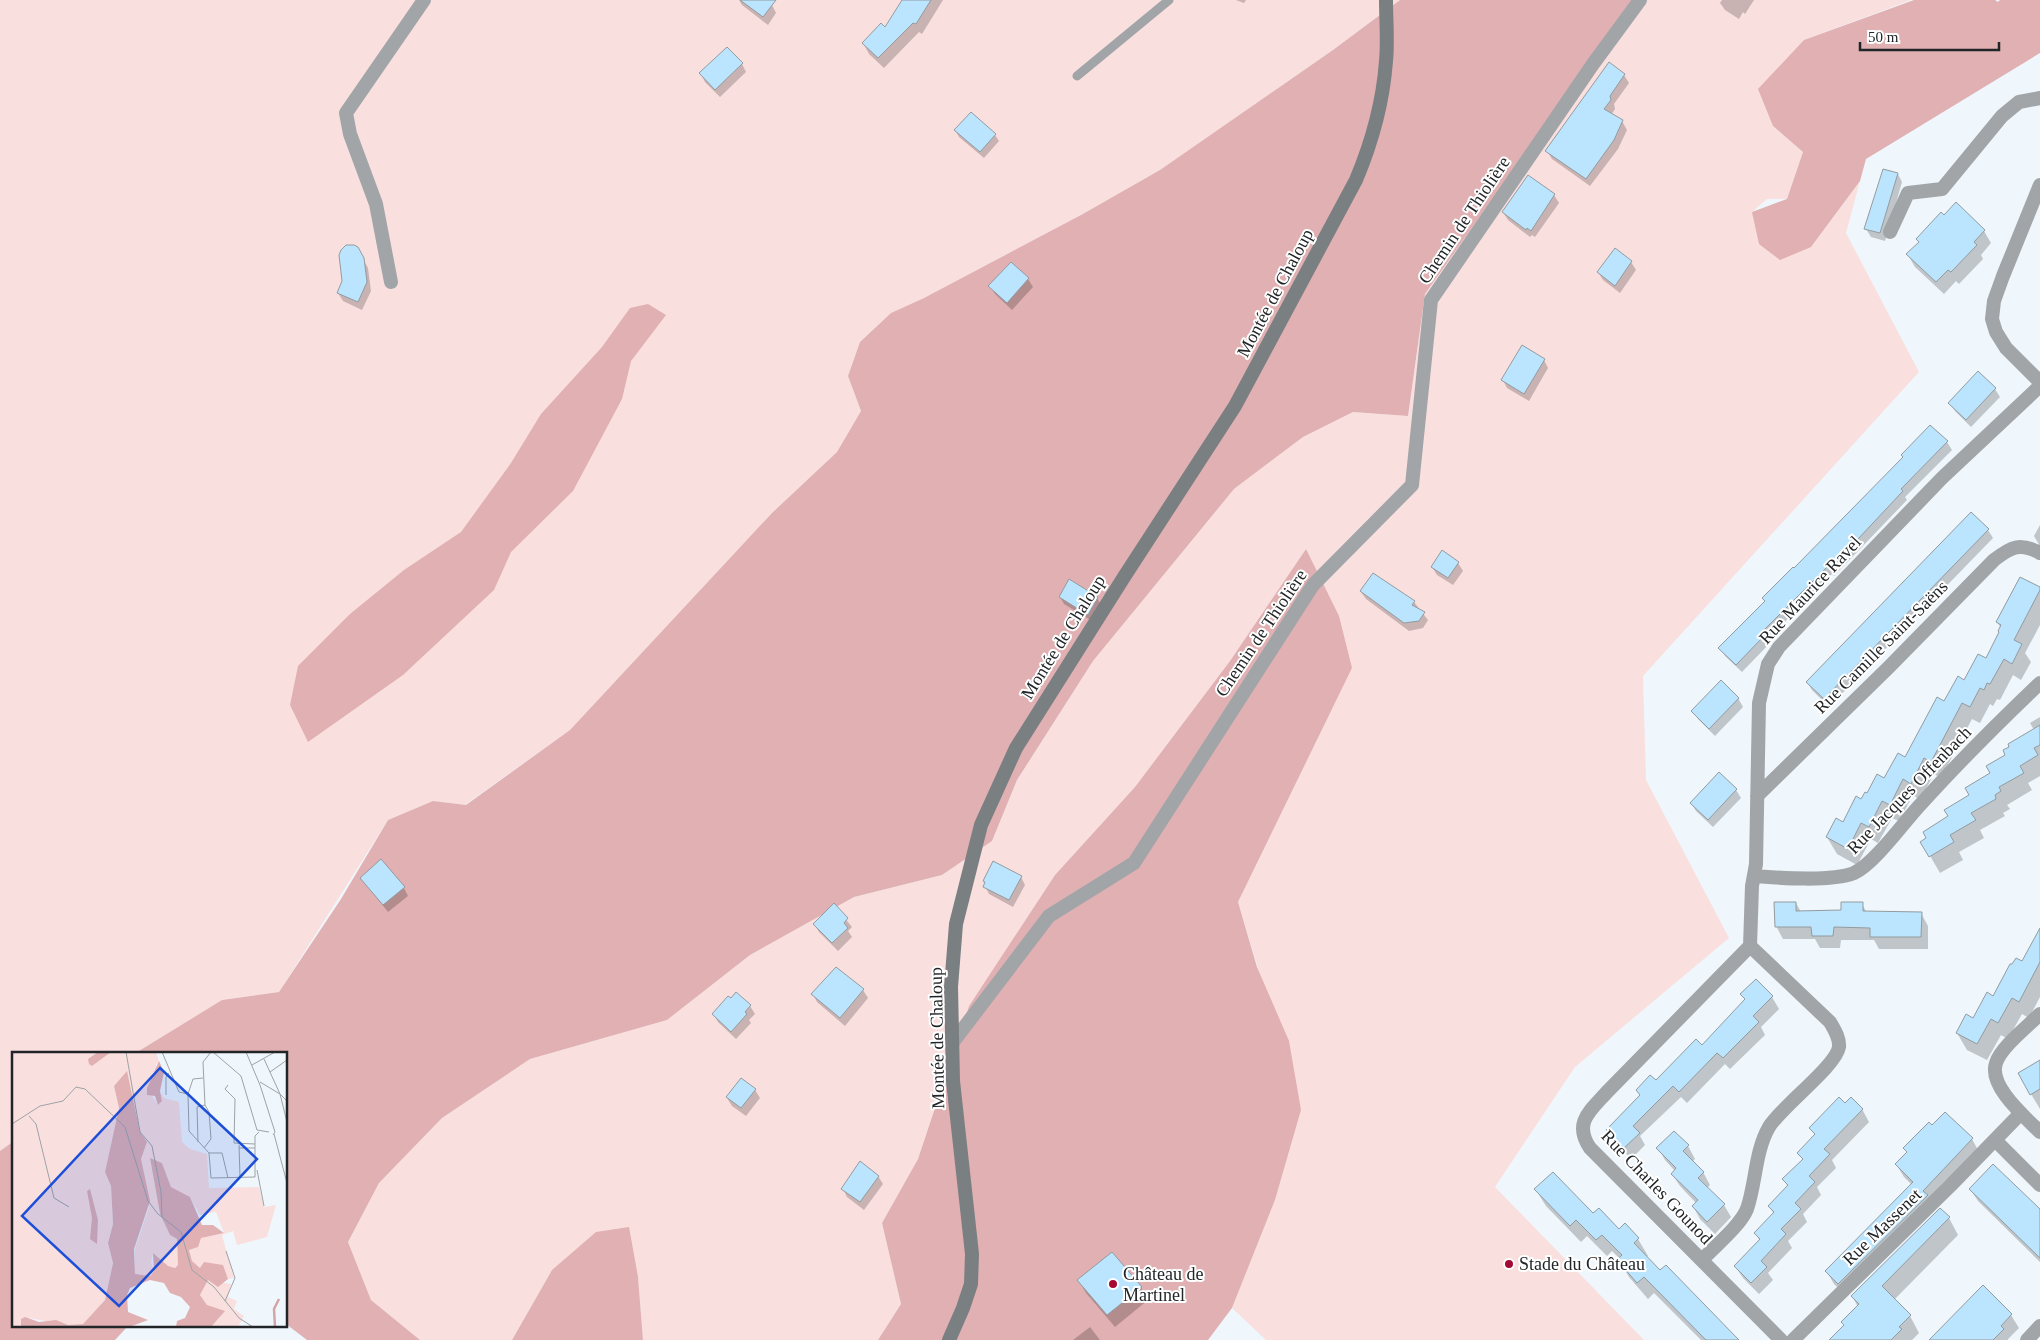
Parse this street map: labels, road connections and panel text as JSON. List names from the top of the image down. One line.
{"streets":{"main road":["Montée de Chaloup"],"street":["Chemin de Thiolière","Rue Maurice Ravel","Rue Camille Saint-Saëns","Rue Jacques Offenbach","Rue Charles Gounod","Rue Massenet"]},"crossings":[["Chemin de Thiolière","Montée de Chaloup"],["Rue Maurice Ravel","Rue Camille Saint-Saëns"],["Rue Maurice Ravel","Rue Jacques Offenbach"],["Rue Maurice Ravel","Rue Charles Gounod"]],"places":["Stade du Château","Château de Martinel"],"scale_bar":"50 m"}
